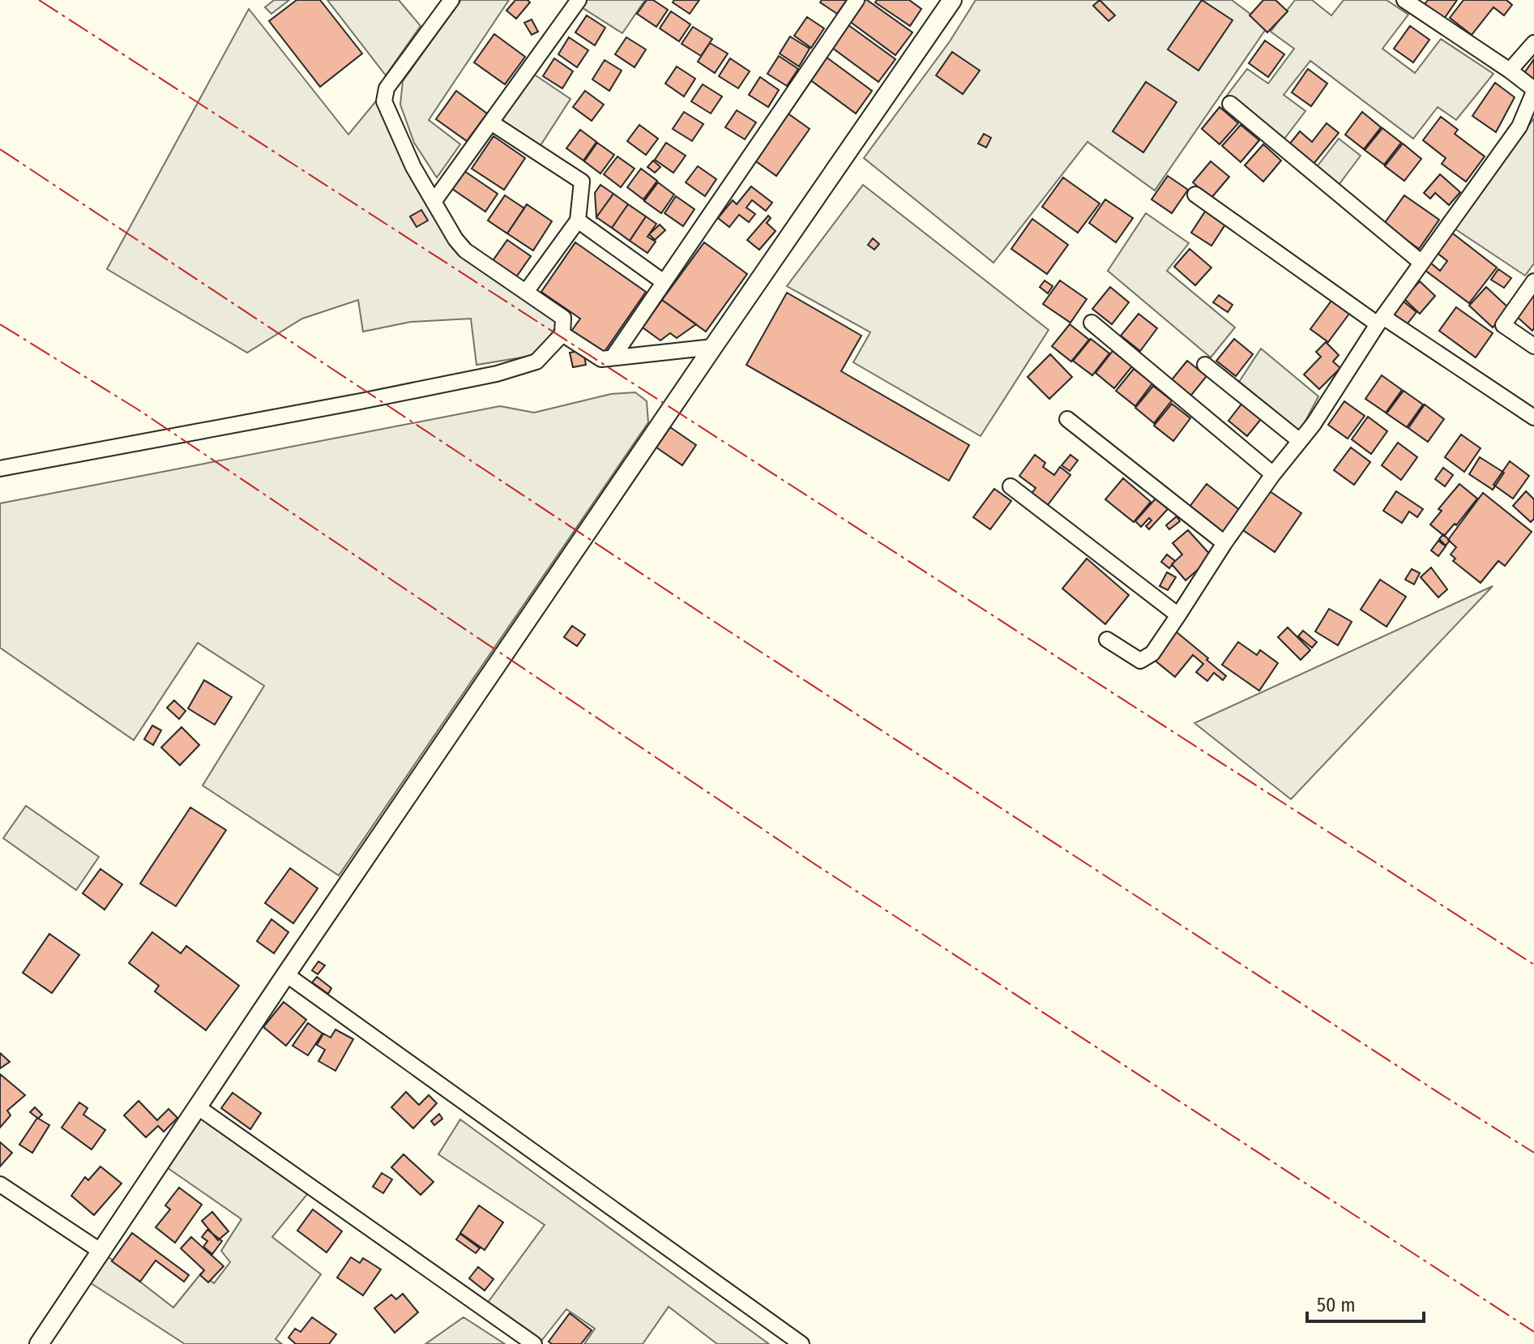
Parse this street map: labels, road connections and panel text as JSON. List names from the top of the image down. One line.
{"scale_bar":"50 m"}
